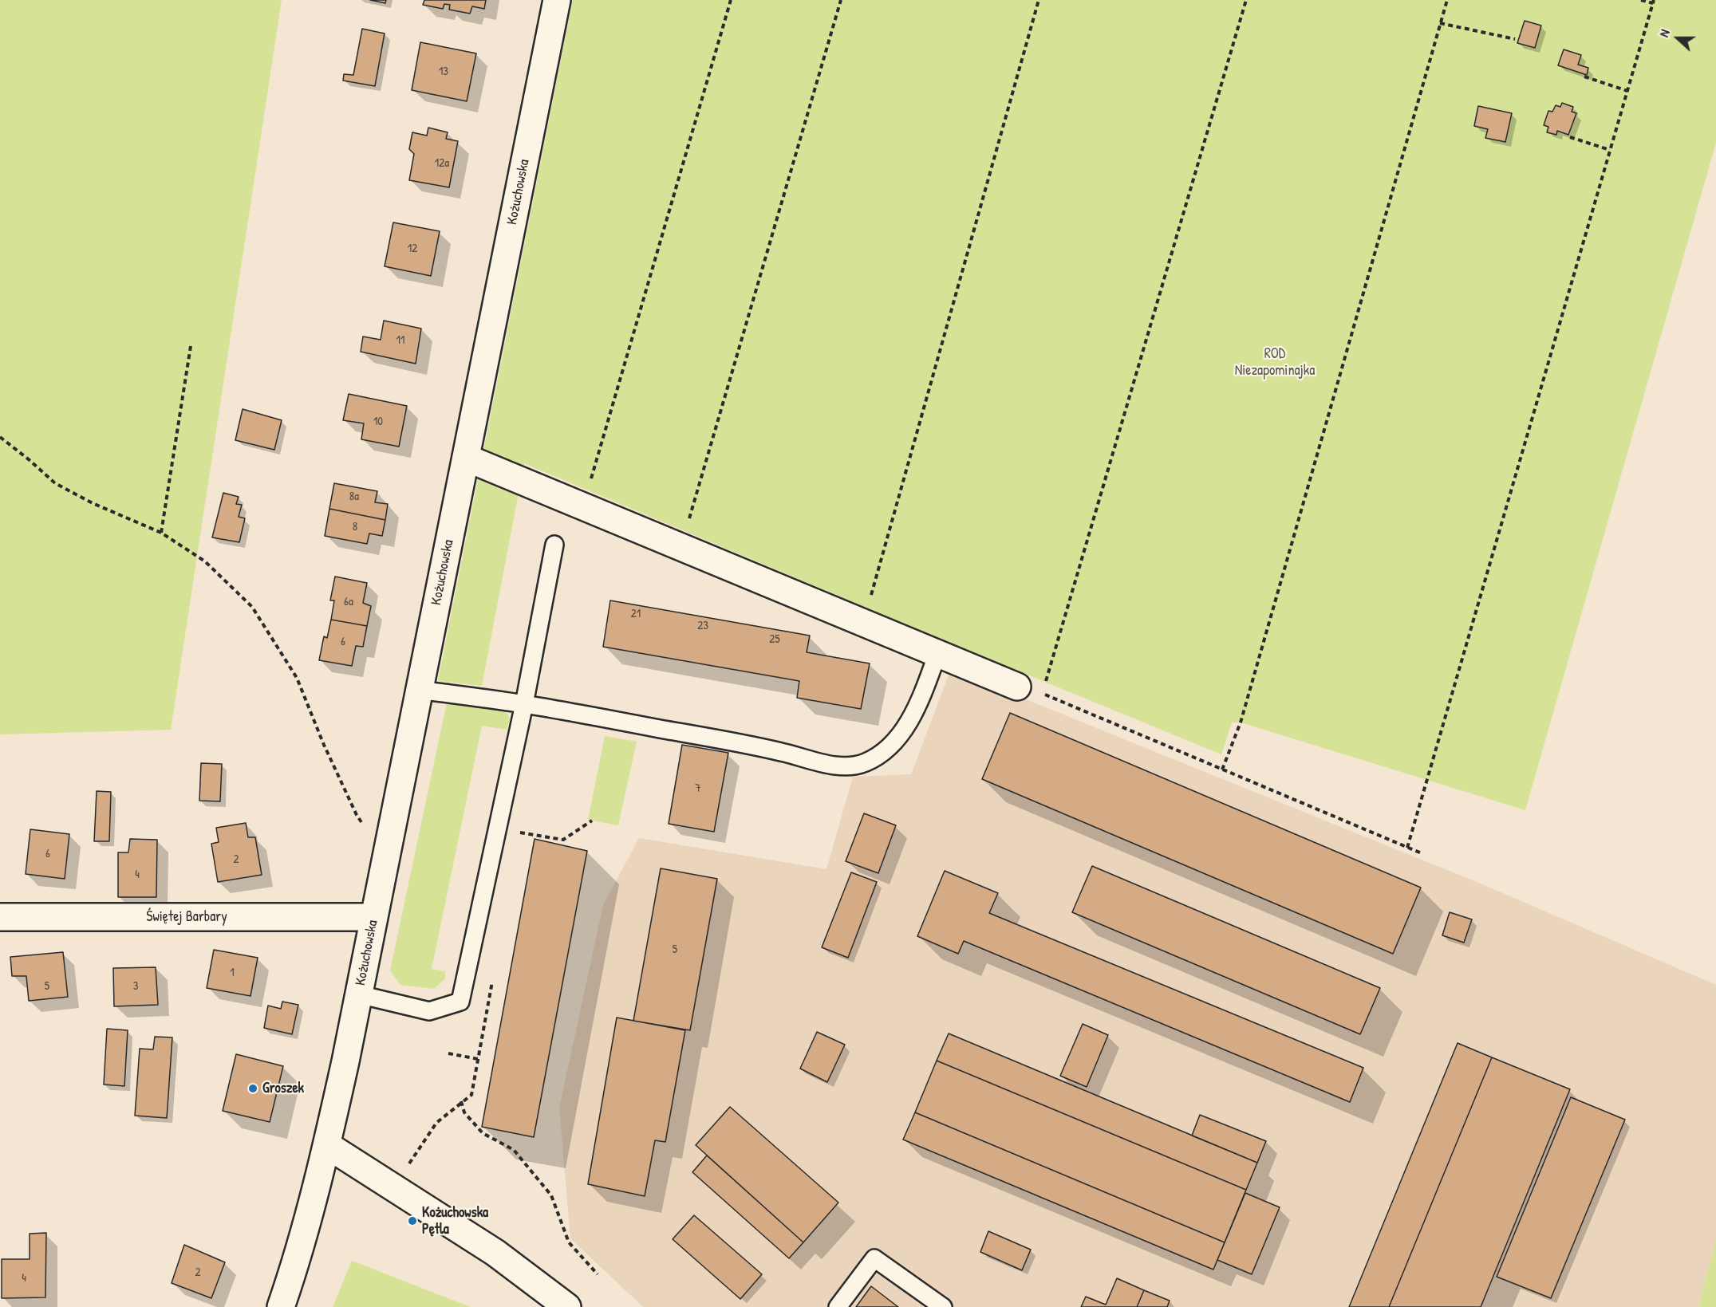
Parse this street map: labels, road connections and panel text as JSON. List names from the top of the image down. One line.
{"streets":{"main road":["Kożuchowska","Świętej Barbary"]},"crossings":[["Kożuchowska","Świętej Barbary"]],"parks":["ROD Niezapominajka"],"places":["Groszek","Kożuchowska Pętla"],"house_numbers":["13","12a","12","11","10","8a","8","6a","21","23","25","6","7","6","2","4","5","1","5","3","2","4"],"north":"left"}
